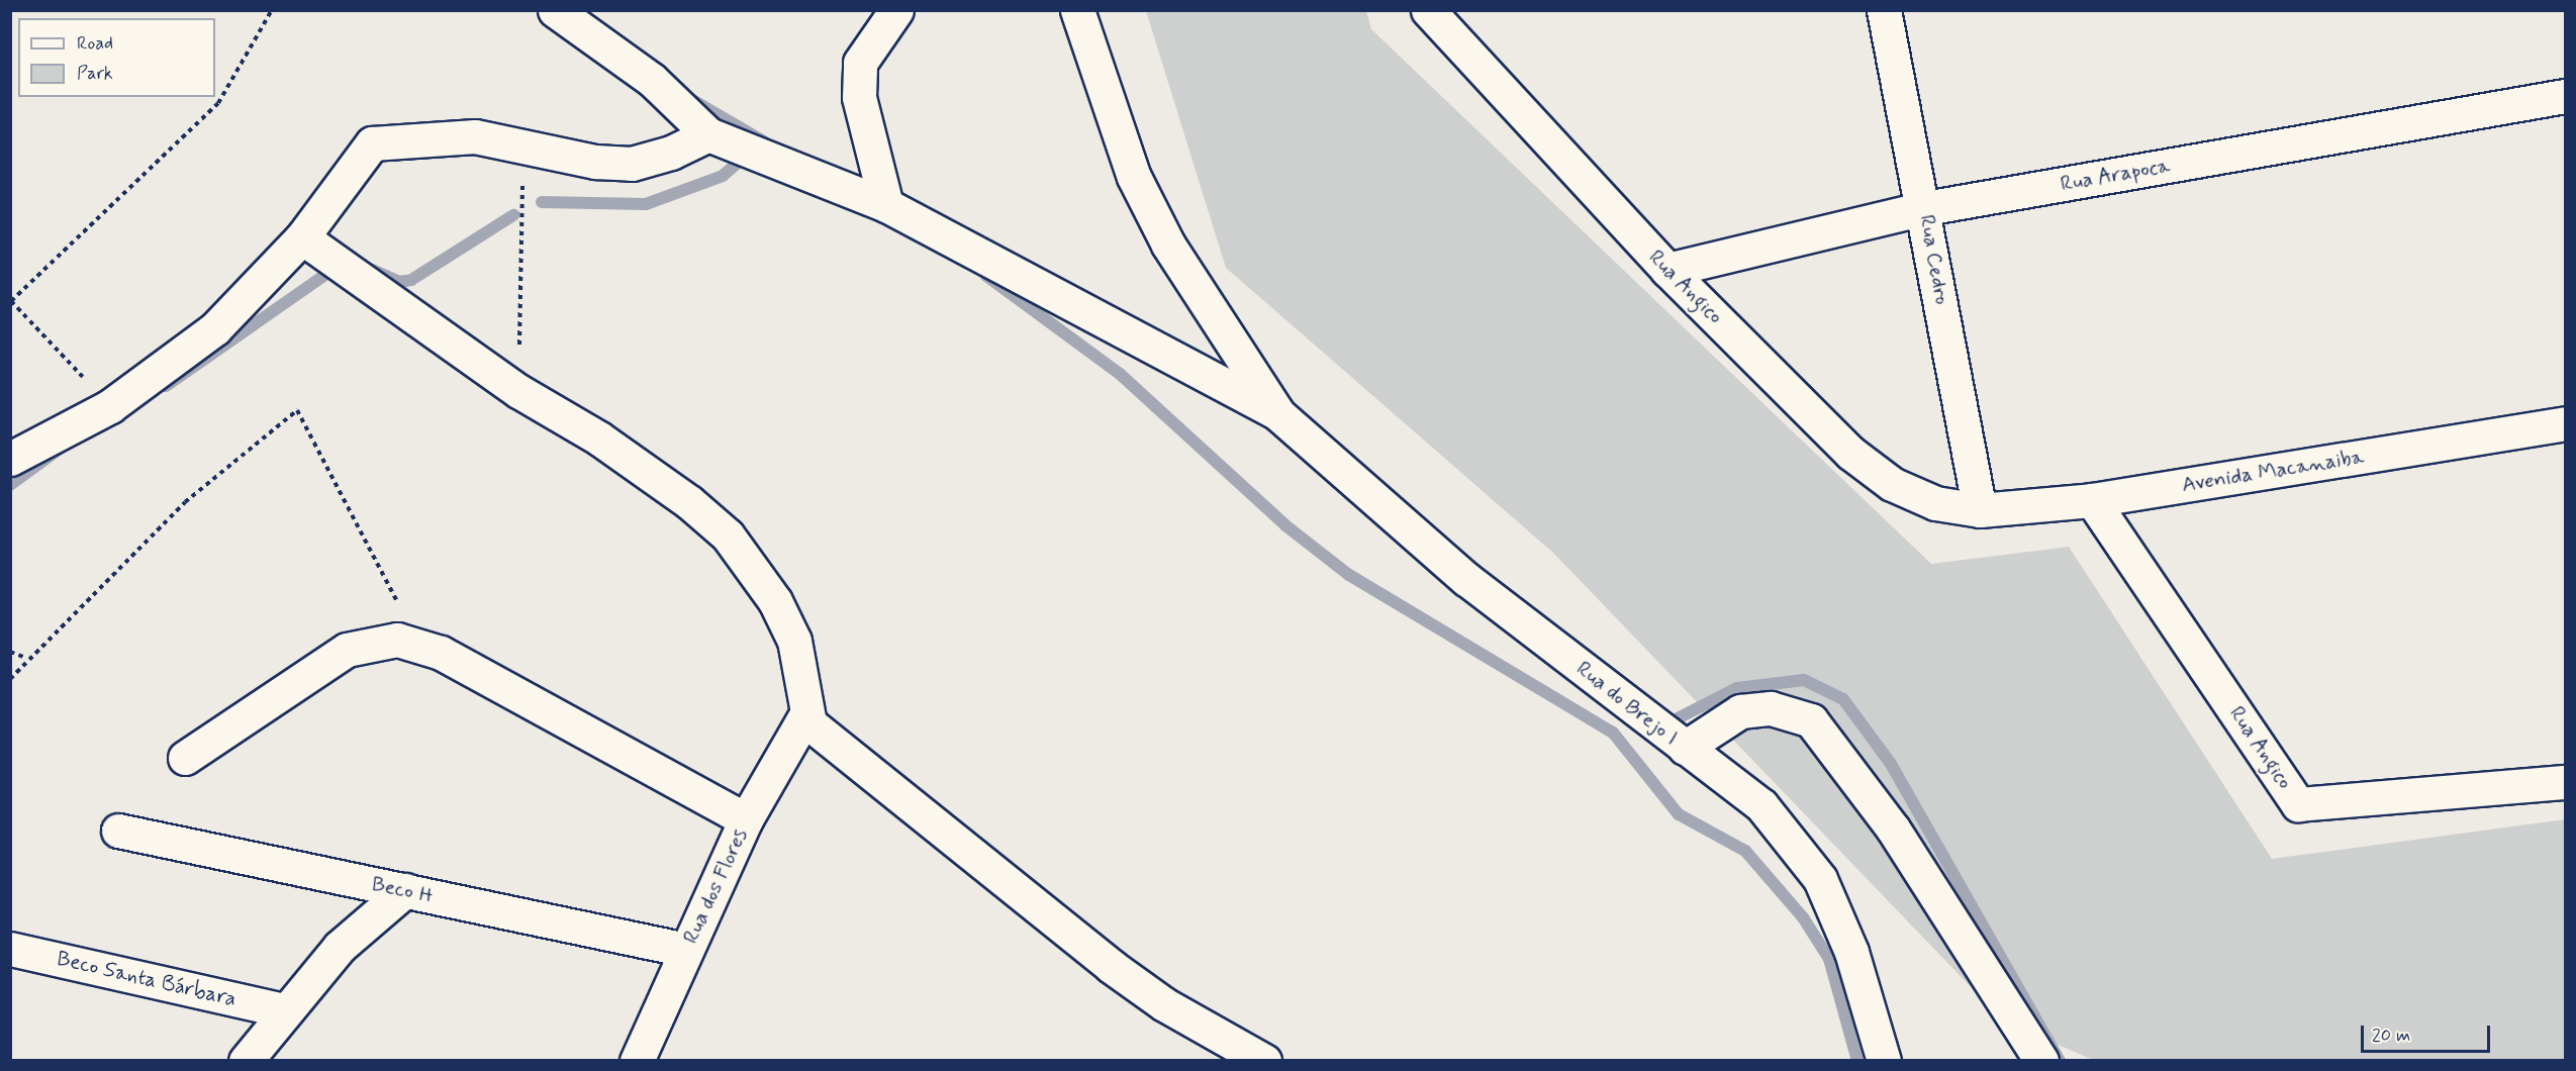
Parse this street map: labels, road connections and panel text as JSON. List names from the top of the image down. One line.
{"streets":{"street":["Rua Arapoca","Rua Cedro","Rua Angico","Avenida Macanaiba","Rua do Brejo I","Rua dos Flores","Beco H","Beco Santa Bárbara"]},"crossings":[["Rua Arapoca","Rua Cedro"],["Rua Arapoca","Rua Angico"],["Rua Cedro","Rua Angico"],["Rua Cedro","Avenida Macanaiba"],["Rua Angico","Avenida Macanaiba"],["Rua dos Flores","Beco H"]],"legend":["Road","Park"],"scale_bar":"20 m"}
